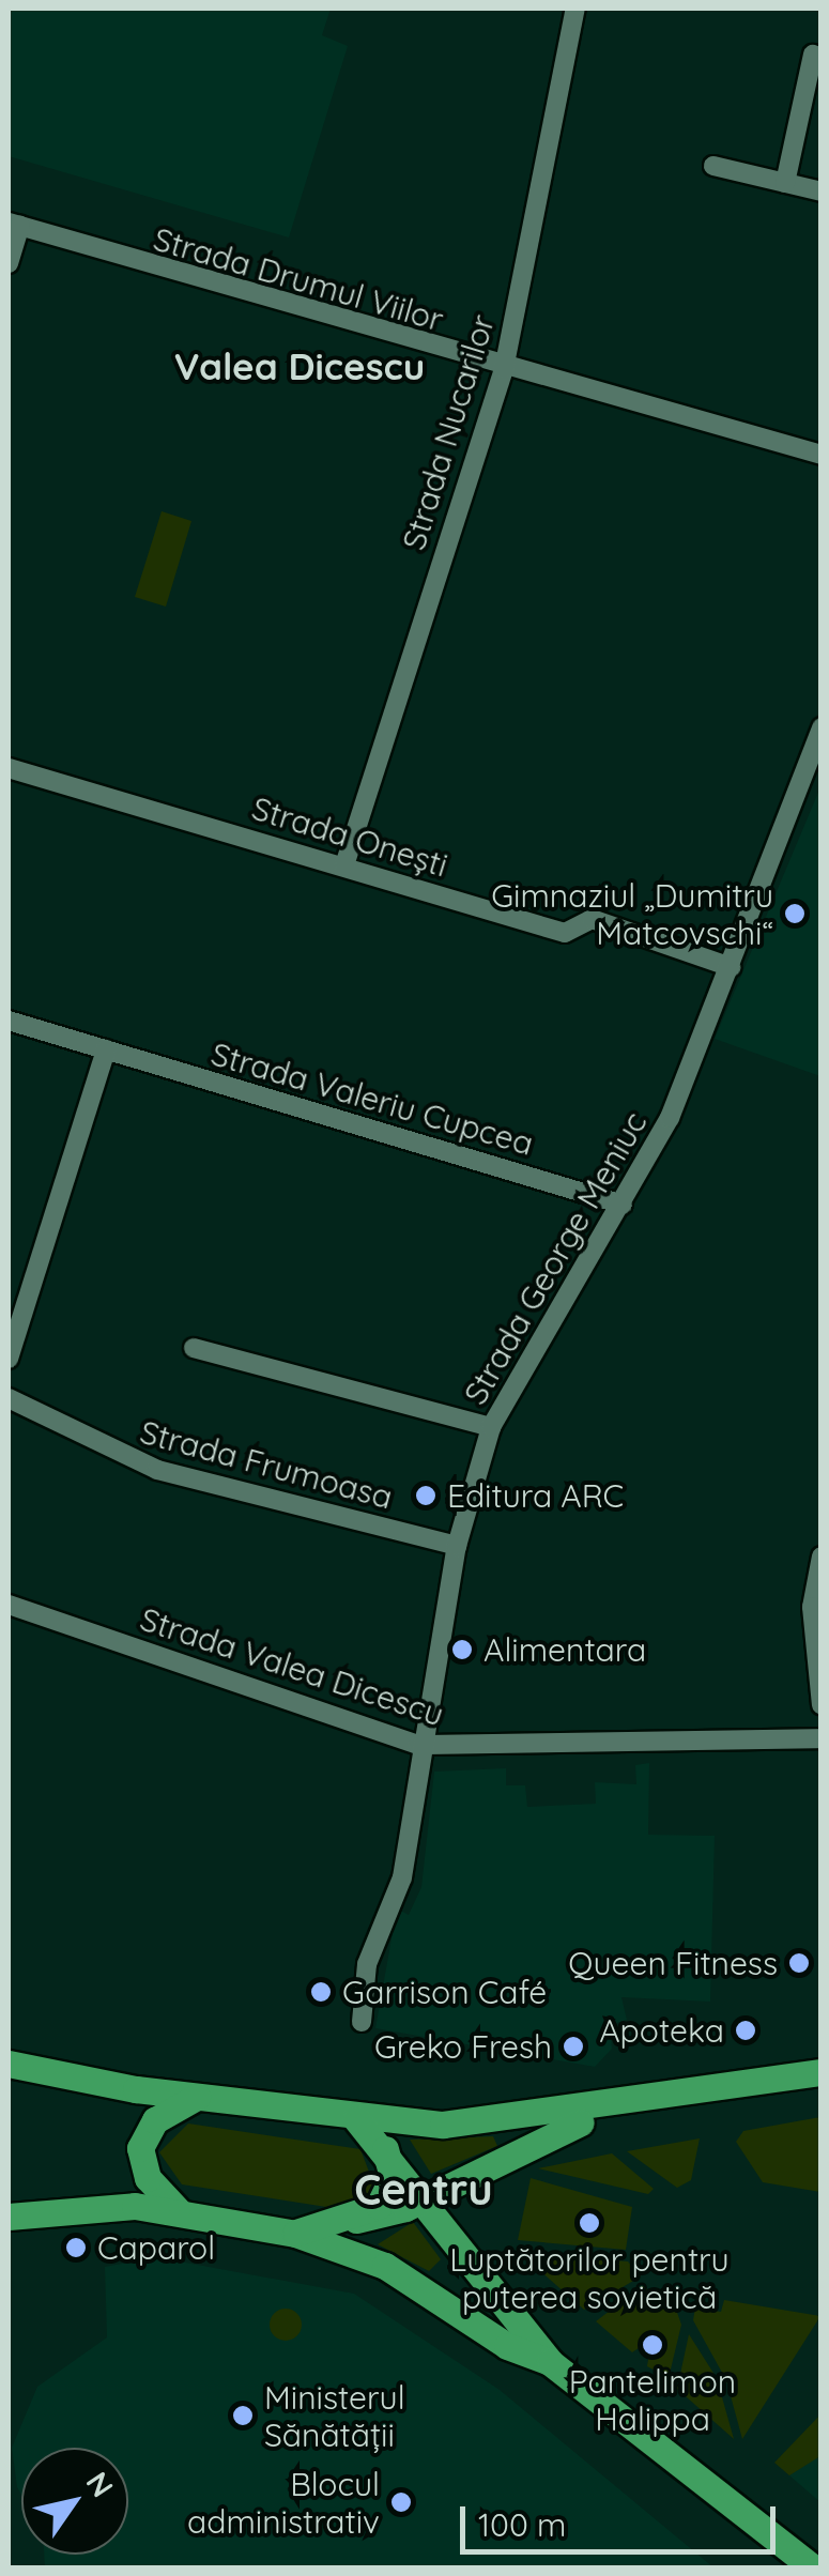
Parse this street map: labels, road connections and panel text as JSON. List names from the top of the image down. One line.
{"streets":{"street":["Strada Drumul Viilor","Strada Nucarilor","Strada Onești","Strada Valeriu Cupcea","Strada George Meniuc","Strada Frumoasa","Strada Valea Dicescu"]},"crossings":[["Strada Drumul Viilor","Strada Nucarilor"],["Strada Nucarilor","Strada Onești"],["Strada Onești","Strada George Meniuc"],["Strada Valeriu Cupcea","Strada George Meniuc"],["Strada George Meniuc","Strada Frumoasa"],["Strada George Meniuc","Strada Valea Dicescu"]],"districts":["Valea Dicescu","Centru"],"places":["Gimnaziul „Dumitru Matcovschi“","Editura ARC","Alimentara","Queen Fitness","Garrison Café","Apoteka","Greko Fresh","Luptătorilor pentru puterea sovietică","Caparol","Pantelimon Halippa","Ministerul Sănătății","Blocul administrativ"],"scale_bar":"100 m","north":"top right"}
